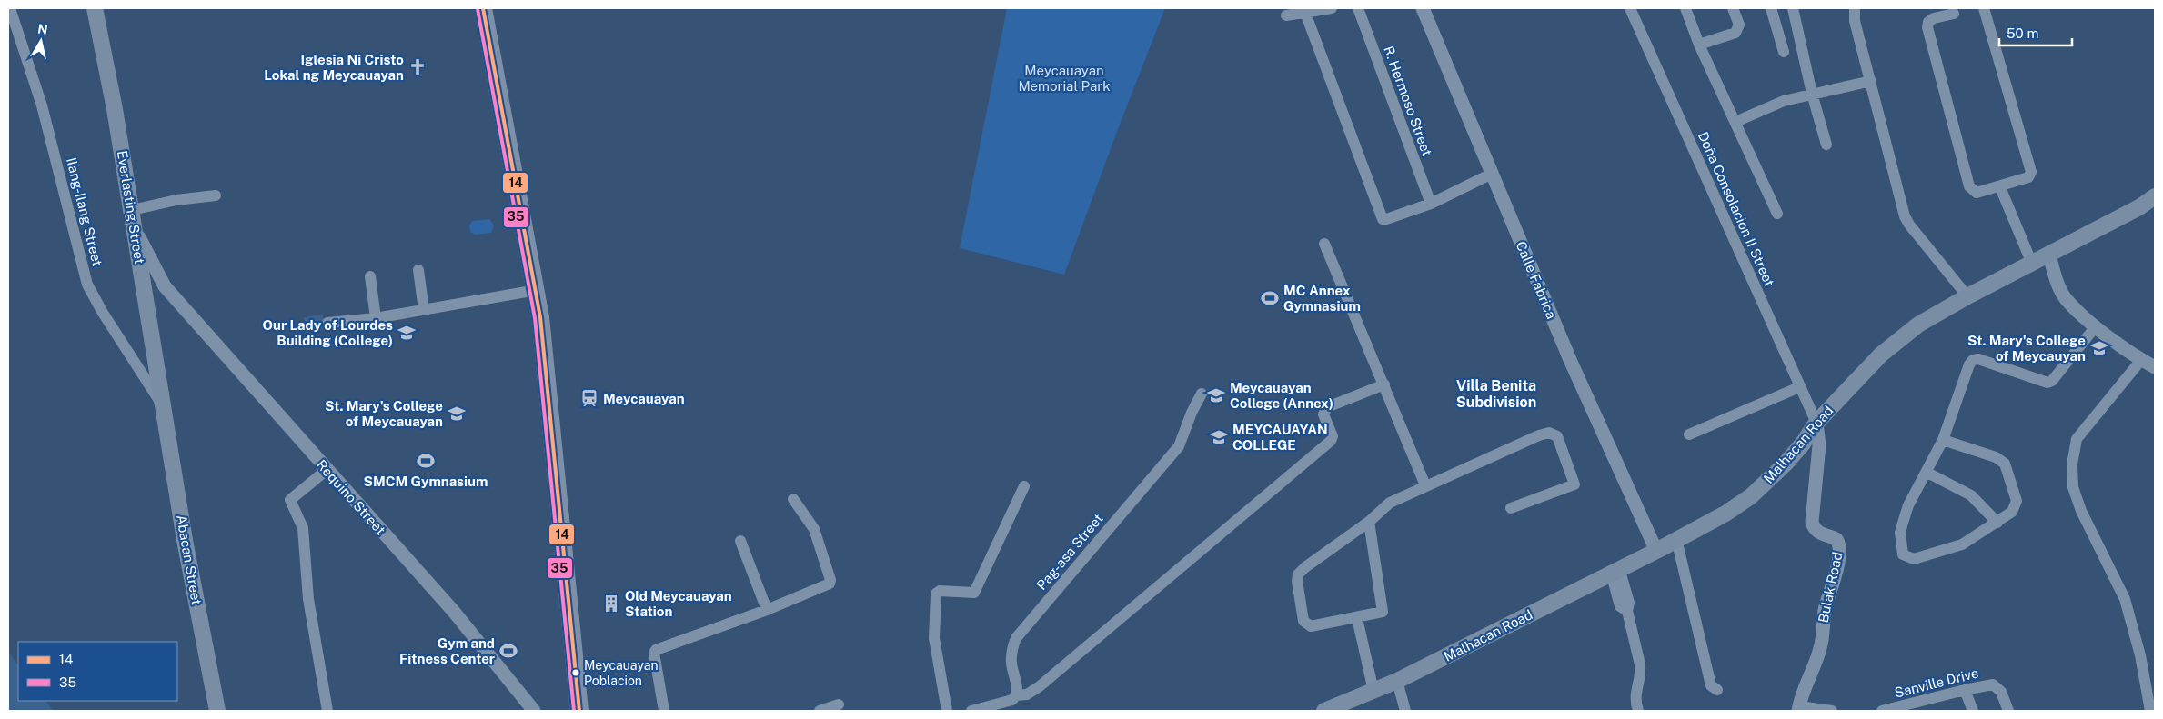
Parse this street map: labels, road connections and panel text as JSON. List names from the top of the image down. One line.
{"streets":{"main road":["Everlasting Street","Malhacan Road","Abacan Street"],"street":["R. Hermoso Street","Doña Consolacion II Street","Ilang-Ilang Street","Calle Fabrica","Requino Street","Pag-asa Street","Bulak Road","Sanville Drive"]},"crossings":[["Everlasting Street","Ilang-Ilang Street"],["Everlasting Street","Requino Street"],["Everlasting Street","Abacan Street"],["Doña Consolacion II Street","Malhacan Road"],["Doña Consolacion II Street","Bulak Road"],["Ilang-Ilang Street","Abacan Street"],["Calle Fabrica","Malhacan Road"],["Malhacan Road","Bulak Road"]],"districts":["Villa Benita Subdivision"],"parks":["Meycauayan Memorial Park"],"places":{"church":["Iglesia Ni Cristo Lokal ng Meycauayan"],"sports":["MC Annex Gymnasium","SMCM Gymnasium","Gym and Fitness Center"],"school or university":["Our Lady of Lourdes Building (College)","St. Mary's College of Meycauyan","Meycauayan College (Annex)","St. Mary's College of Meycauayan","MEYCAUAYAN COLLEGE"],"station":["Meycauayan"],"building":["Old Meycauayan Station"],"other":["Meycauayan Poblacion"]},"lines":["transit line 14","transit line 35"],"legend":["14","35"],"scale_bar":"50 m","north":"top"}
